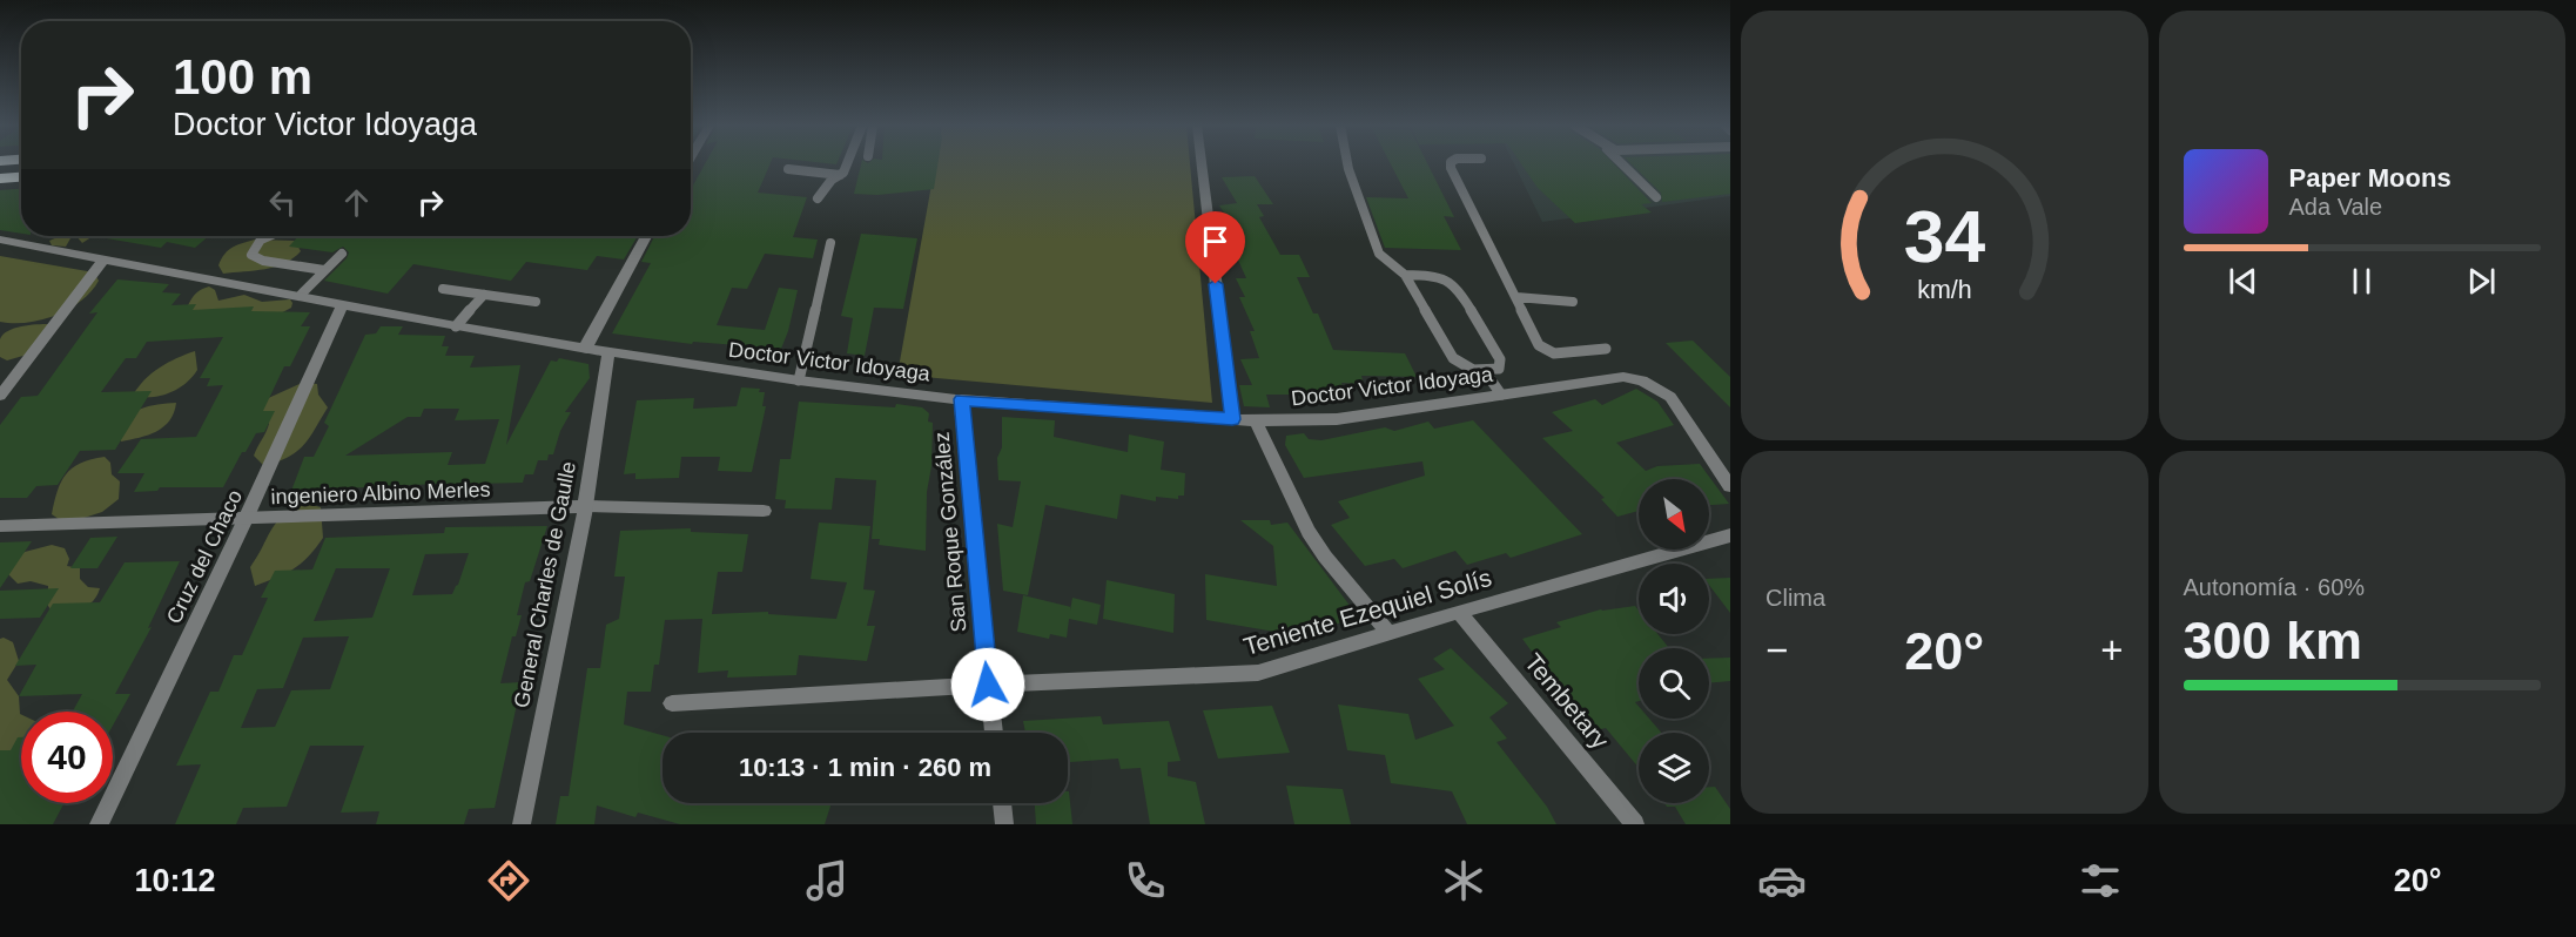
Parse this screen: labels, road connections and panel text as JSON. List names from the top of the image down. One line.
{"streets":{"street":["Doctor Victor Idoyaga","ingeniero Albino Merles","San Roque González","Cruz del Chaco","General Charles de Gaulle","Teniente Ezequiel Solís","Tembetary"]},"crossings":[["Doctor Victor Idoyaga","San Roque González"],["Doctor Victor Idoyaga","Cruz del Chaco"],["Doctor Victor Idoyaga","General Charles de Gaulle"],["ingeniero Albino Merles","Cruz del Chaco"],["ingeniero Albino Merles","General Charles de Gaulle"],["San Roque González","Teniente Ezequiel Solís"],["Teniente Ezequiel Solís","Tembetary"]],"north":"bottom right","page":{"turn":["100 m","Doctor Victor Idoyaga"],"song":["Paper Moons","Ada Vale"],"tile":["Clima",["Autonomía · 60%","300 km"]],"heat":["−","20°","+"],"limit":"40","trip":"10:13 · 1 min · 260 m","tabs":["10:12","20°"],"gauge":["34","km/h"]}}
